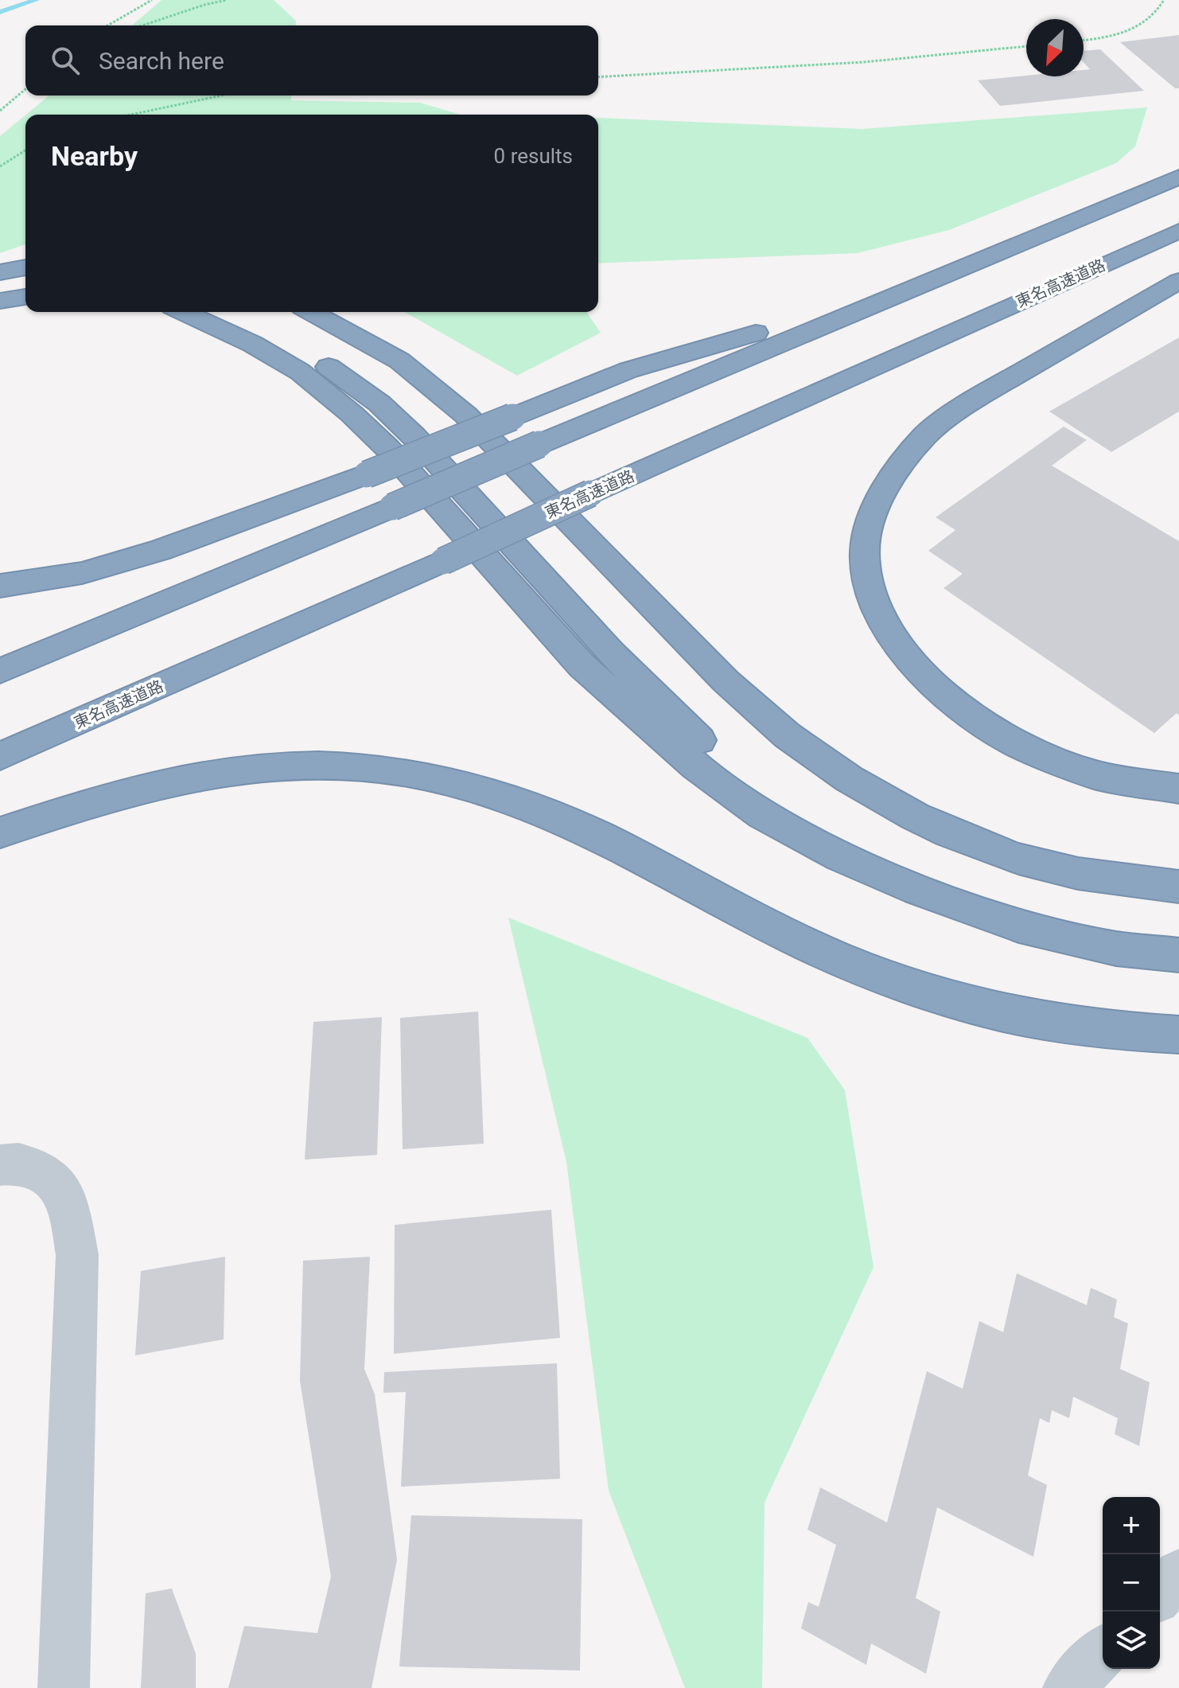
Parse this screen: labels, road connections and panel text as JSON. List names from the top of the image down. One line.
{"streets":{"highway":["東名高速道路"]},"north":"bottom left","page":{"search":"Search here","heading":["Nearby","0 results"],"map_buttons":["+","−"]}}
